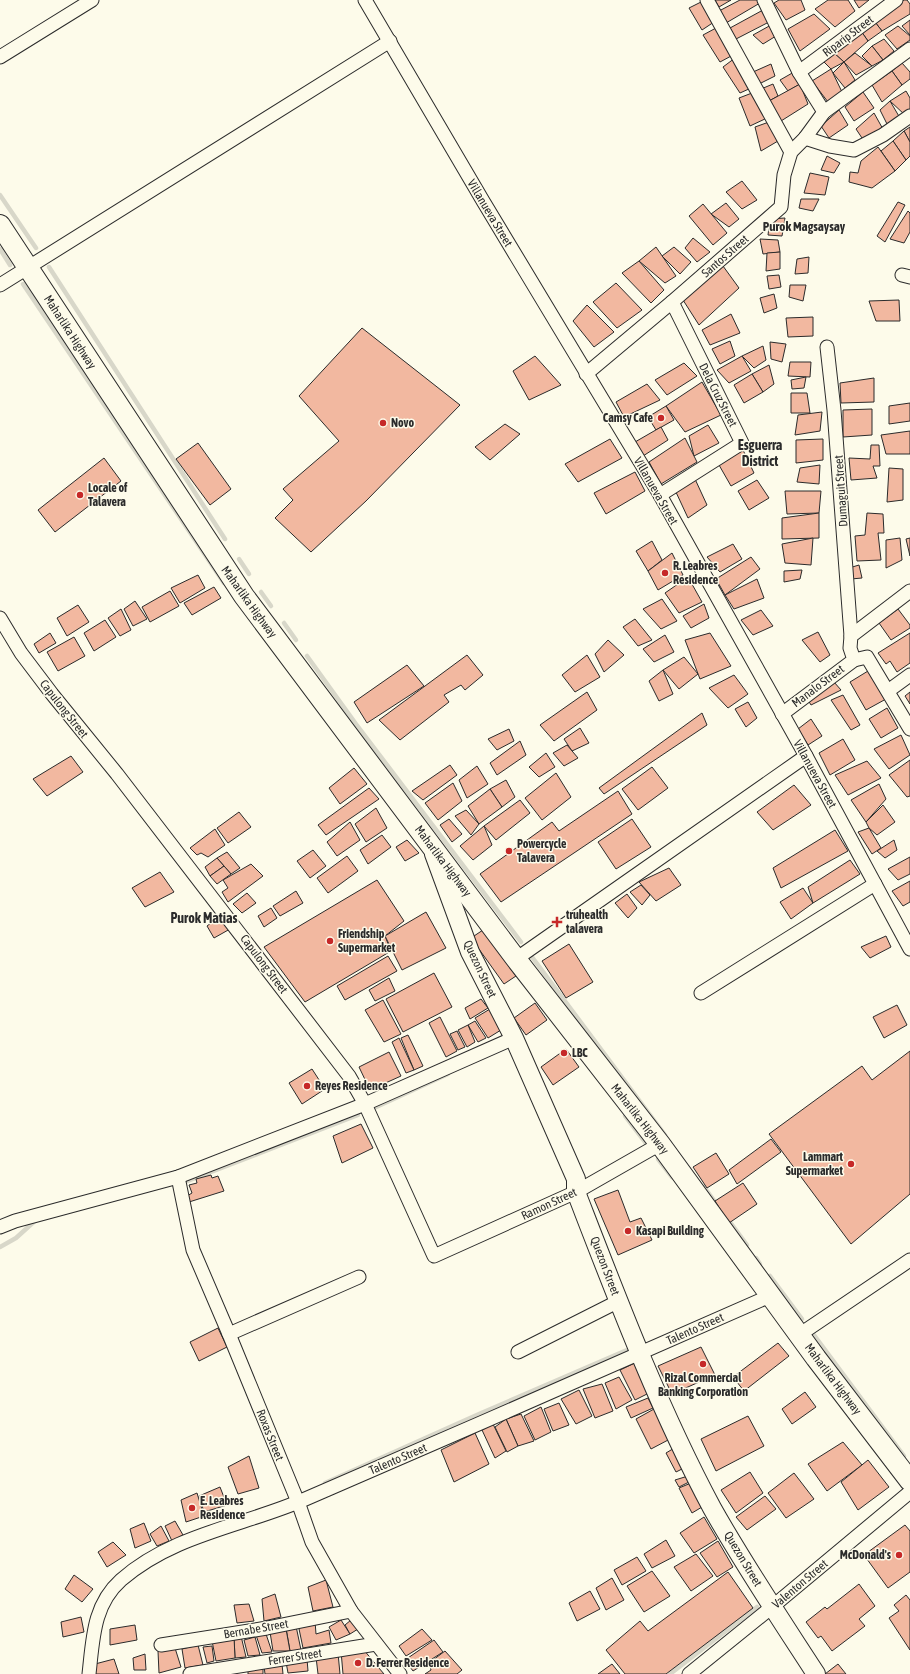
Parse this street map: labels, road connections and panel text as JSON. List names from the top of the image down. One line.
{"streets":{"main road":["Maharlika Highway"],"street":["Riparip Street","Villanueva Street","Santos Street","Dela Cruz Street","Dumaguit Street","Manalo Street","Capulong Street","Quezon Street","Ramon Street","Talento Street","Roxas Street","Valenton Street","Bernabe Street","Ferrer Street"]},"crossings":[["Villanueva Street","Santos Street"],["Villanueva Street","Dela Cruz Street"],["Villanueva Street","Manalo Street"],["Santos Street","Dela Cruz Street"],["Maharlika Highway","Quezon Street"],["Maharlika Highway","Ramon Street"],["Maharlika Highway","Talento Street"],["Dumaguit Street","Manalo Street"],["Capulong Street","Ramon Street"],["Quezon Street","Ramon Street"],["Quezon Street","Talento Street"],["Quezon Street","Valenton Street"],["Talento Street","Roxas Street"],["Roxas Street","Bernabe Street"],["Roxas Street","Ferrer Street"]],"districts":["Purok Magsaysay","Esguerra District","Purok Matias"],"places":{"other":["Camsy Cafe","Novo","Locale of Talavera","R. Leabres Residence","Powercycle Talavera","Friendship Supermarket","LBC","Reyes Residence","Lammart Supermarket","Kasapi Building","Rizal Commercial Banking Corporation","E. Leabres Residence","McDonald's","D. Ferrer Residence"],"health":["truhealth talavera"]}}
